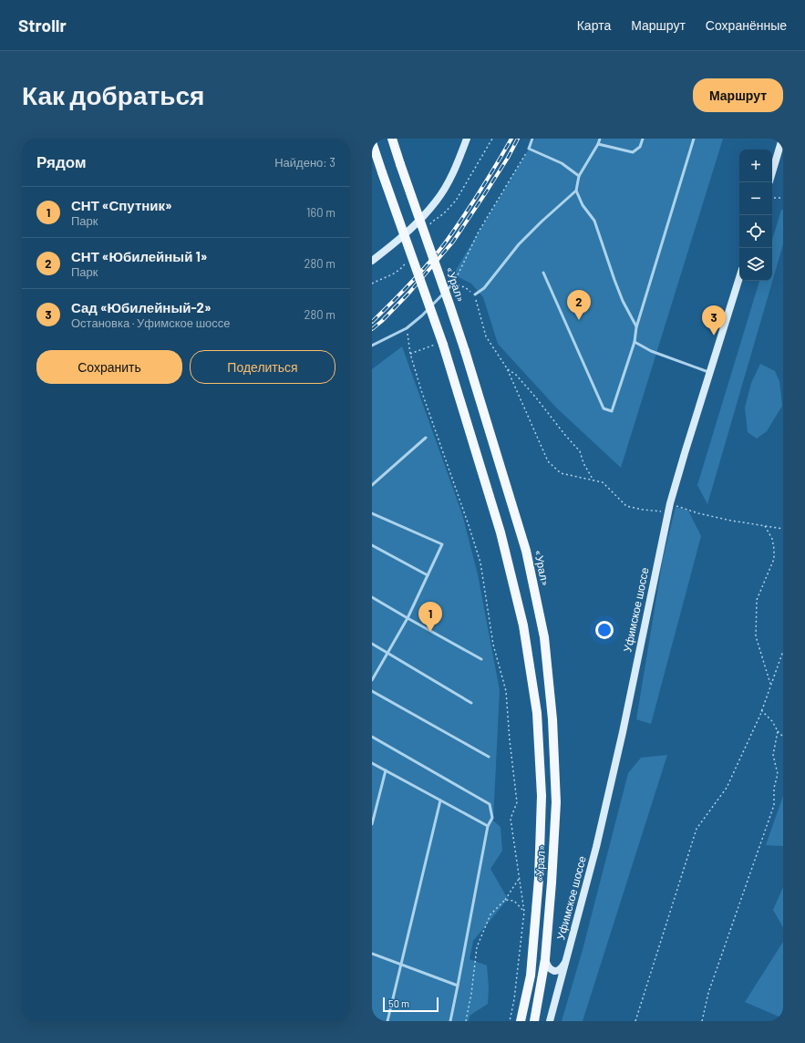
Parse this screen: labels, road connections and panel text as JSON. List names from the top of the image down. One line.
{"streets":{"main road":["«Урал»","Уфимское шоссе"]},"scale_bar":"50 m","page":{"header":"Strollr","nav":["Карта","Маршрут","Сохранённые"],"buttons":["Маршрут",["Сохранить","Поделиться"]],"title":"Как добраться","heading":["Рядом","Найдено: 3"],"map_buttons":["+","−"],"list":[{"mark":"1","name":"СНТ «Спутник»","note":"Парк","value":"160 m"},{"mark":"2","name":"СНТ «Юбилейный 1»","note":"Парк","value":"280 m"},{"mark":"3","name":"Сад «Юбилейный-2»","note":"Остановка · Уфимское шоссе","value":"280 m"}],"pins":["2","3","1"],"scale":"50 m"}}
